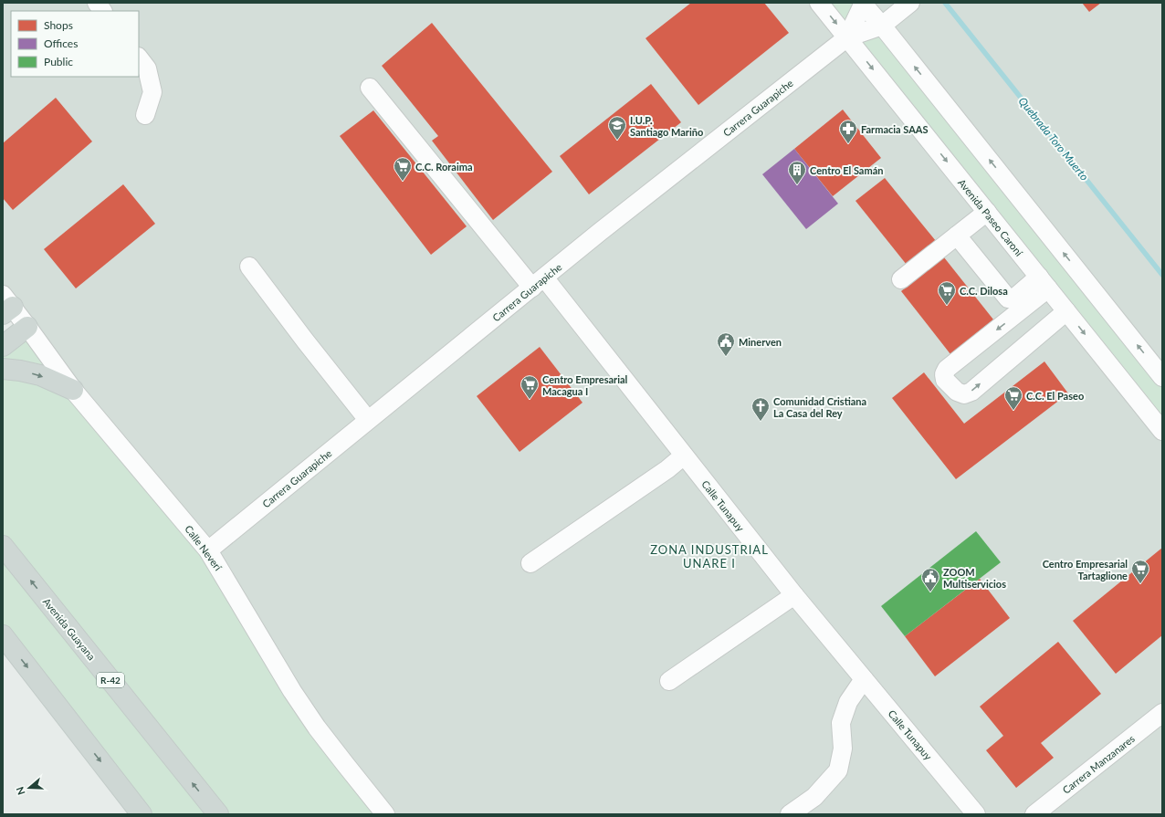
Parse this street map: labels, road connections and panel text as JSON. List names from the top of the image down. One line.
{"streets":{"main road":["Avenida Guayana","R-42"],"street":["Carrera Guarapiche","Avenida Paseo Caroní","Calle Tunapuy","Calle Neverí","Carrera Manzanares"]},"crossings":[["Carrera Guarapiche","Avenida Paseo Caroní"],["Carrera Guarapiche","Calle Tunapuy"],["Carrera Guarapiche","Calle Neverí"]],"districts":["ZONA INDUSTRIAL UNARE I"],"water":["Quebrada Toro Muerto"],"places":{"school or university":["I.U.P. Santiago Mariño"],"pharmacy":["Farmacia SAAS"],"supermarket":["C.C. Roraima","C.C. Dilosa","Centro Empresarial Macagua I","C.C. El Paseo","Centro Empresarial Tartaglione"],"building":["Centro El Samán"],"public building":["Minerven","ZOOM Multiservicios"],"church":["Comunidad Cristiana La Casa del Rey"]},"legend":["Shops","Offices","Public"],"north":"left"}
